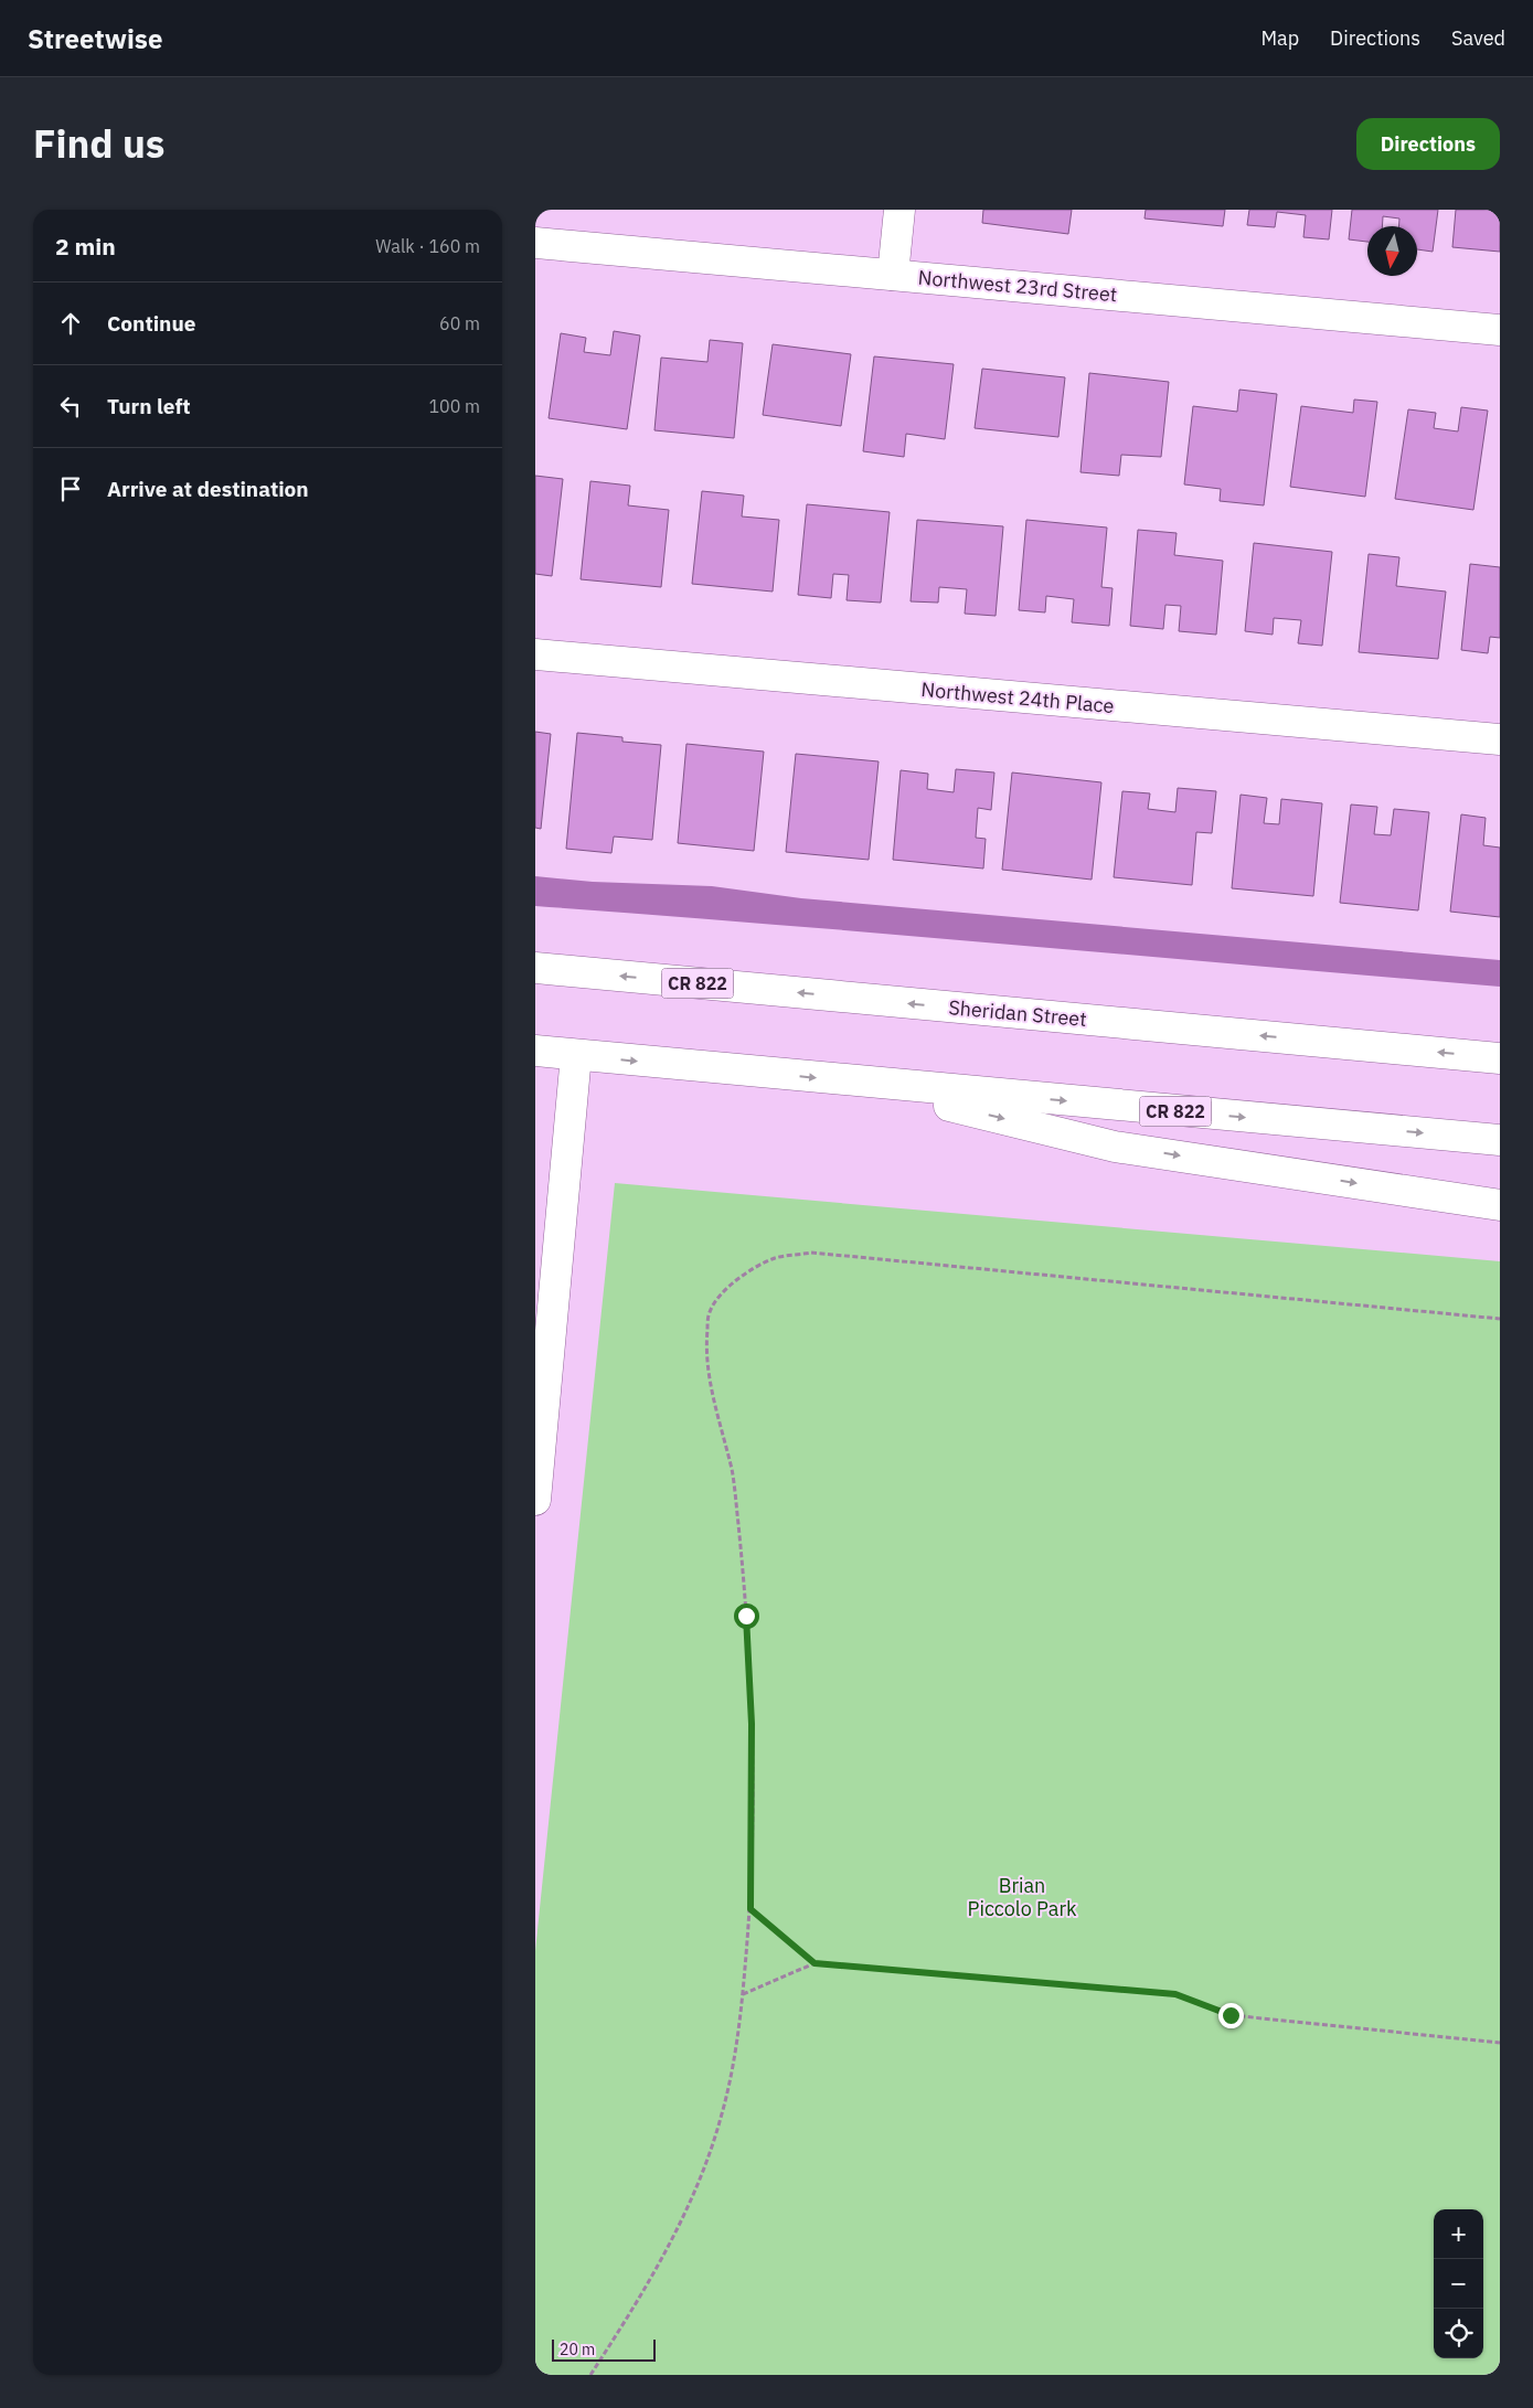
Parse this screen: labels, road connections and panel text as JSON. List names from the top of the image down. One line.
{"streets":{"main road":["Northwest 23rd Street","Northwest 24th Place","CR 822","Sheridan Street"]},"parks":["Brian Piccolo Park"],"scale_bar":"20 m","north":"bottom","page":{"header":"Streetwise","nav":["Map","Directions","Saved"],"title":"Find us","buttons":"Directions","heading":["2 min","Walk · 160 m"],"list":[["Continue","60 m"],["Turn left","100 m"],"Arrive at destination"],"map_buttons":["+","−"],"scale":"20 m"}}
